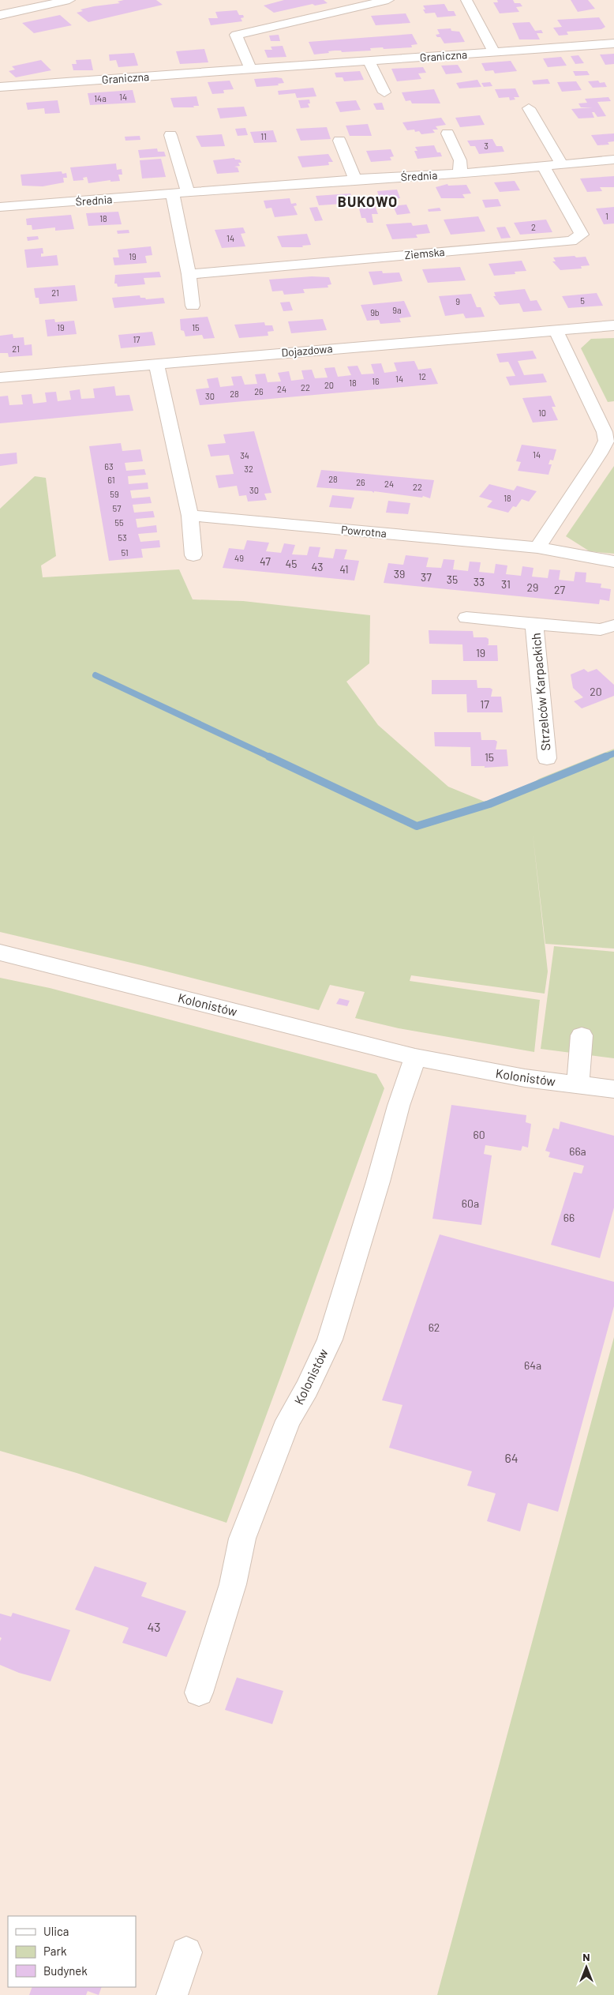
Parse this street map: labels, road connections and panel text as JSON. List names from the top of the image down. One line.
{"streets":{"street":["Graniczna","Średnia","Ziemska","Dojazdowa","Powrotna","Strzelców Karpackich","Kolonistów"]},"crossings":[["Średnia","Ziemska"]],"districts":["BUKOWO"],"house_numbers":["14","14a","11","3","1","18","2","14","19","21","5","9","9a","9b","19","15","17","21","12","14","16","18","20","22","24","26","28","30","10","14","34","63","32","28","61","26","24","22","30","59","18","57","55","53","51","49","47","45","43","41","39","37","35","33","31","29","27","19","20","17","15","60","66a","60a","66","62","64a","64","43"],"legend":["Ulica","Park","Budynek"],"north":"top"}
